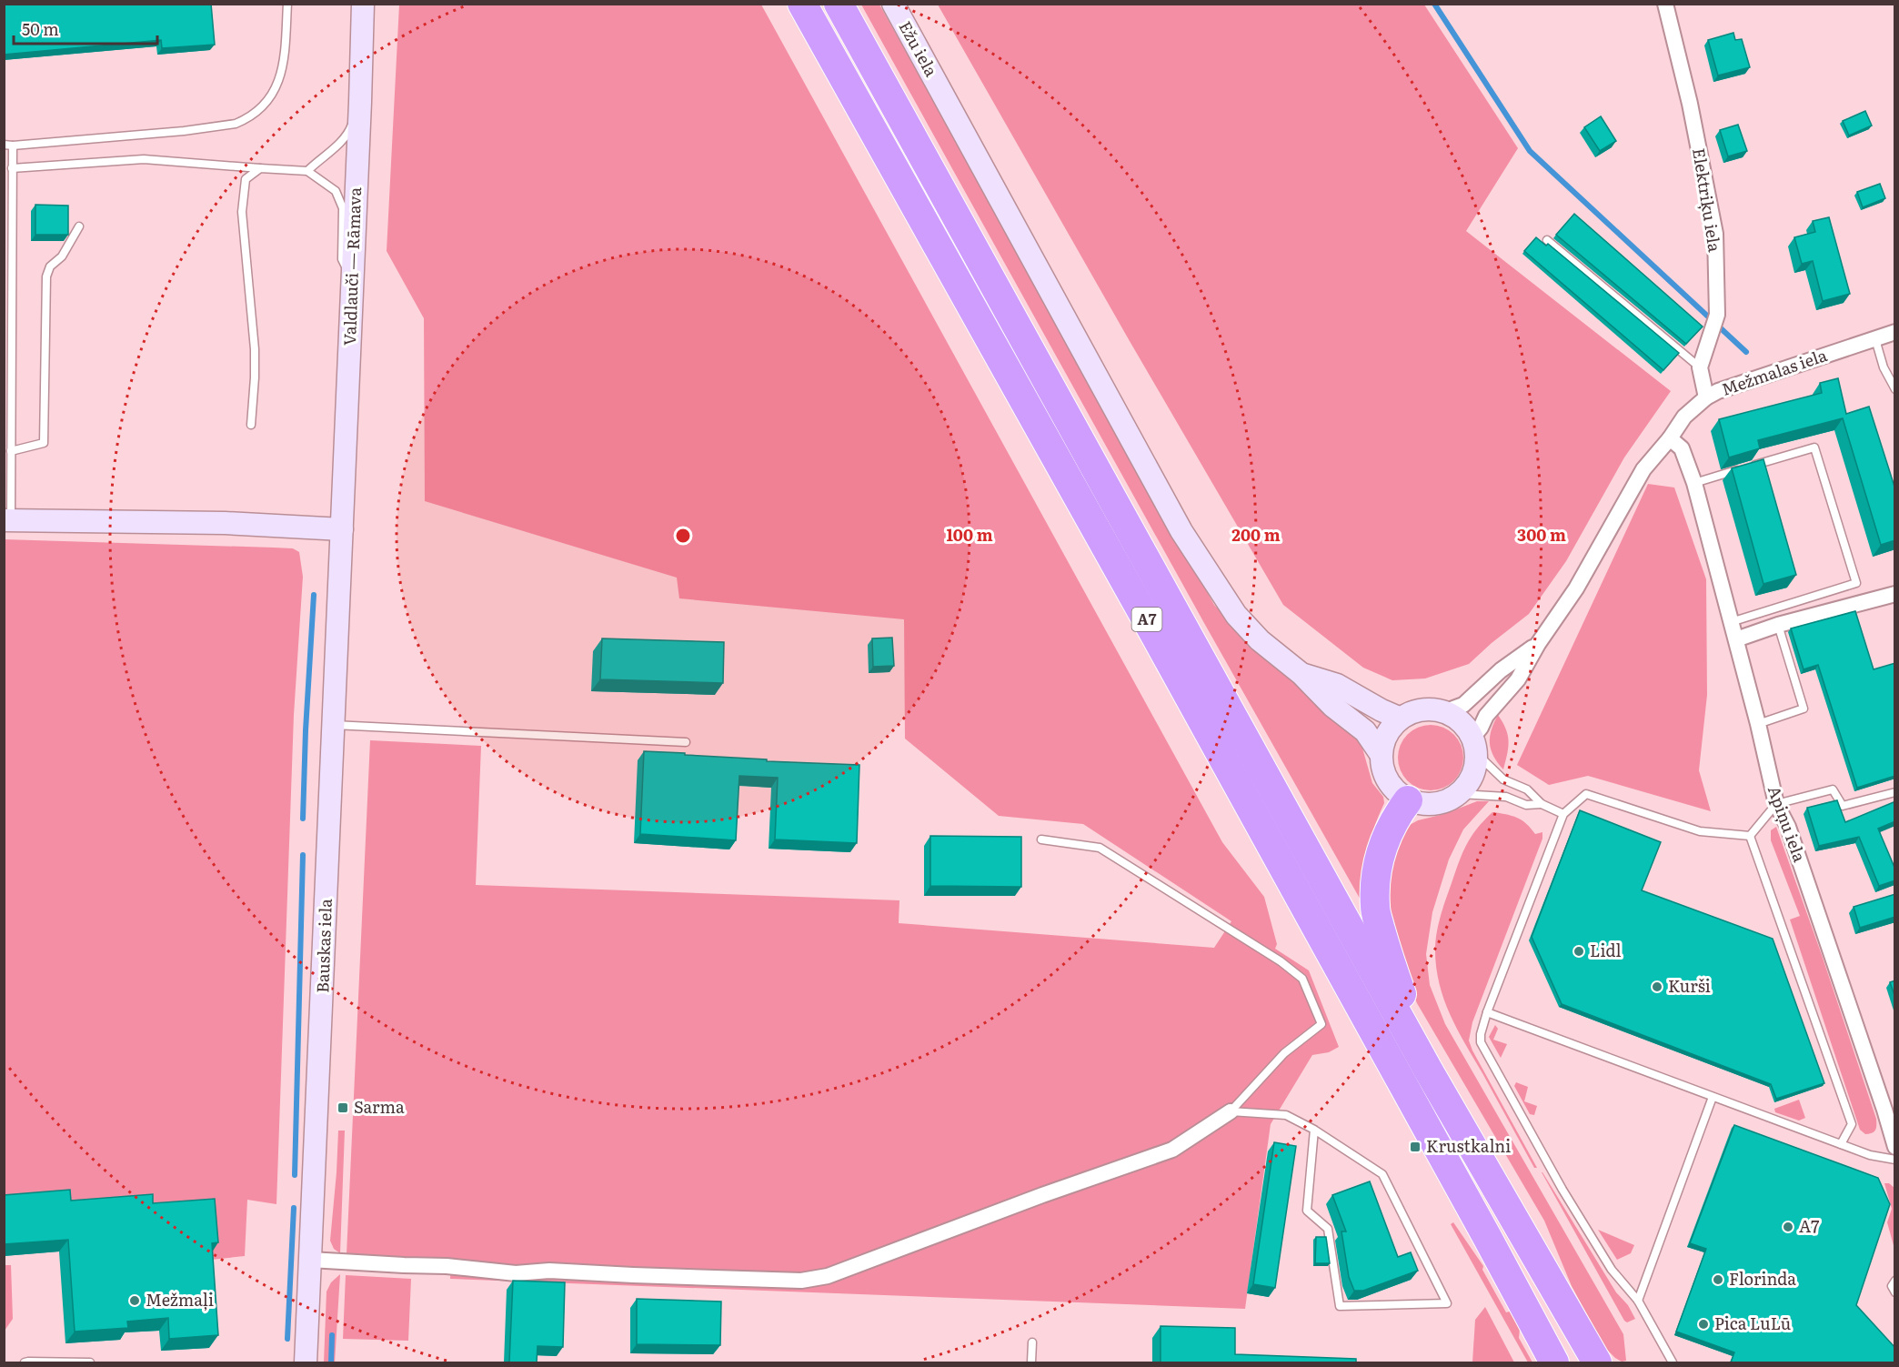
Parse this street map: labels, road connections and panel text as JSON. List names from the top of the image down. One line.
{"streets":{"highway":["A7"],"main road":["Ežu iela","Valdlauči — Rāmava","Bauskas iela"],"street":["Elektriķu iela","Mežmalas iela","Apiņu iela"]},"crossings":[["Valdlauči — Rāmava","Bauskas iela"],["Mežmalas iela","Apiņu iela"]],"places":{"other":["Lidl","Kurši","A7","Florinda","Mežmaļi","Pica LuLū"],"transit":["Sarma","Krustkalni"]},"scale_bar":"50 m","rings":["100 m","200 m","300 m"]}
